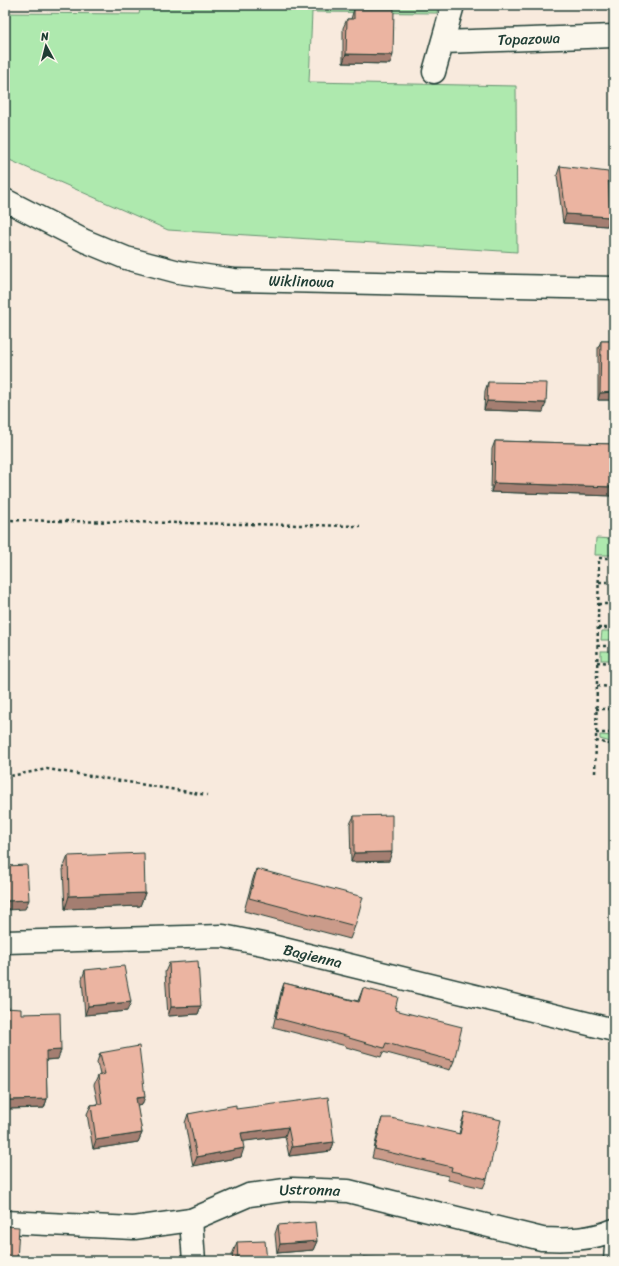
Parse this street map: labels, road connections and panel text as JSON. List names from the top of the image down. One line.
{"streets":{"street":["Topazowa","Wiklinowa","Bagienna","Ustronna"]},"north":"top"}
